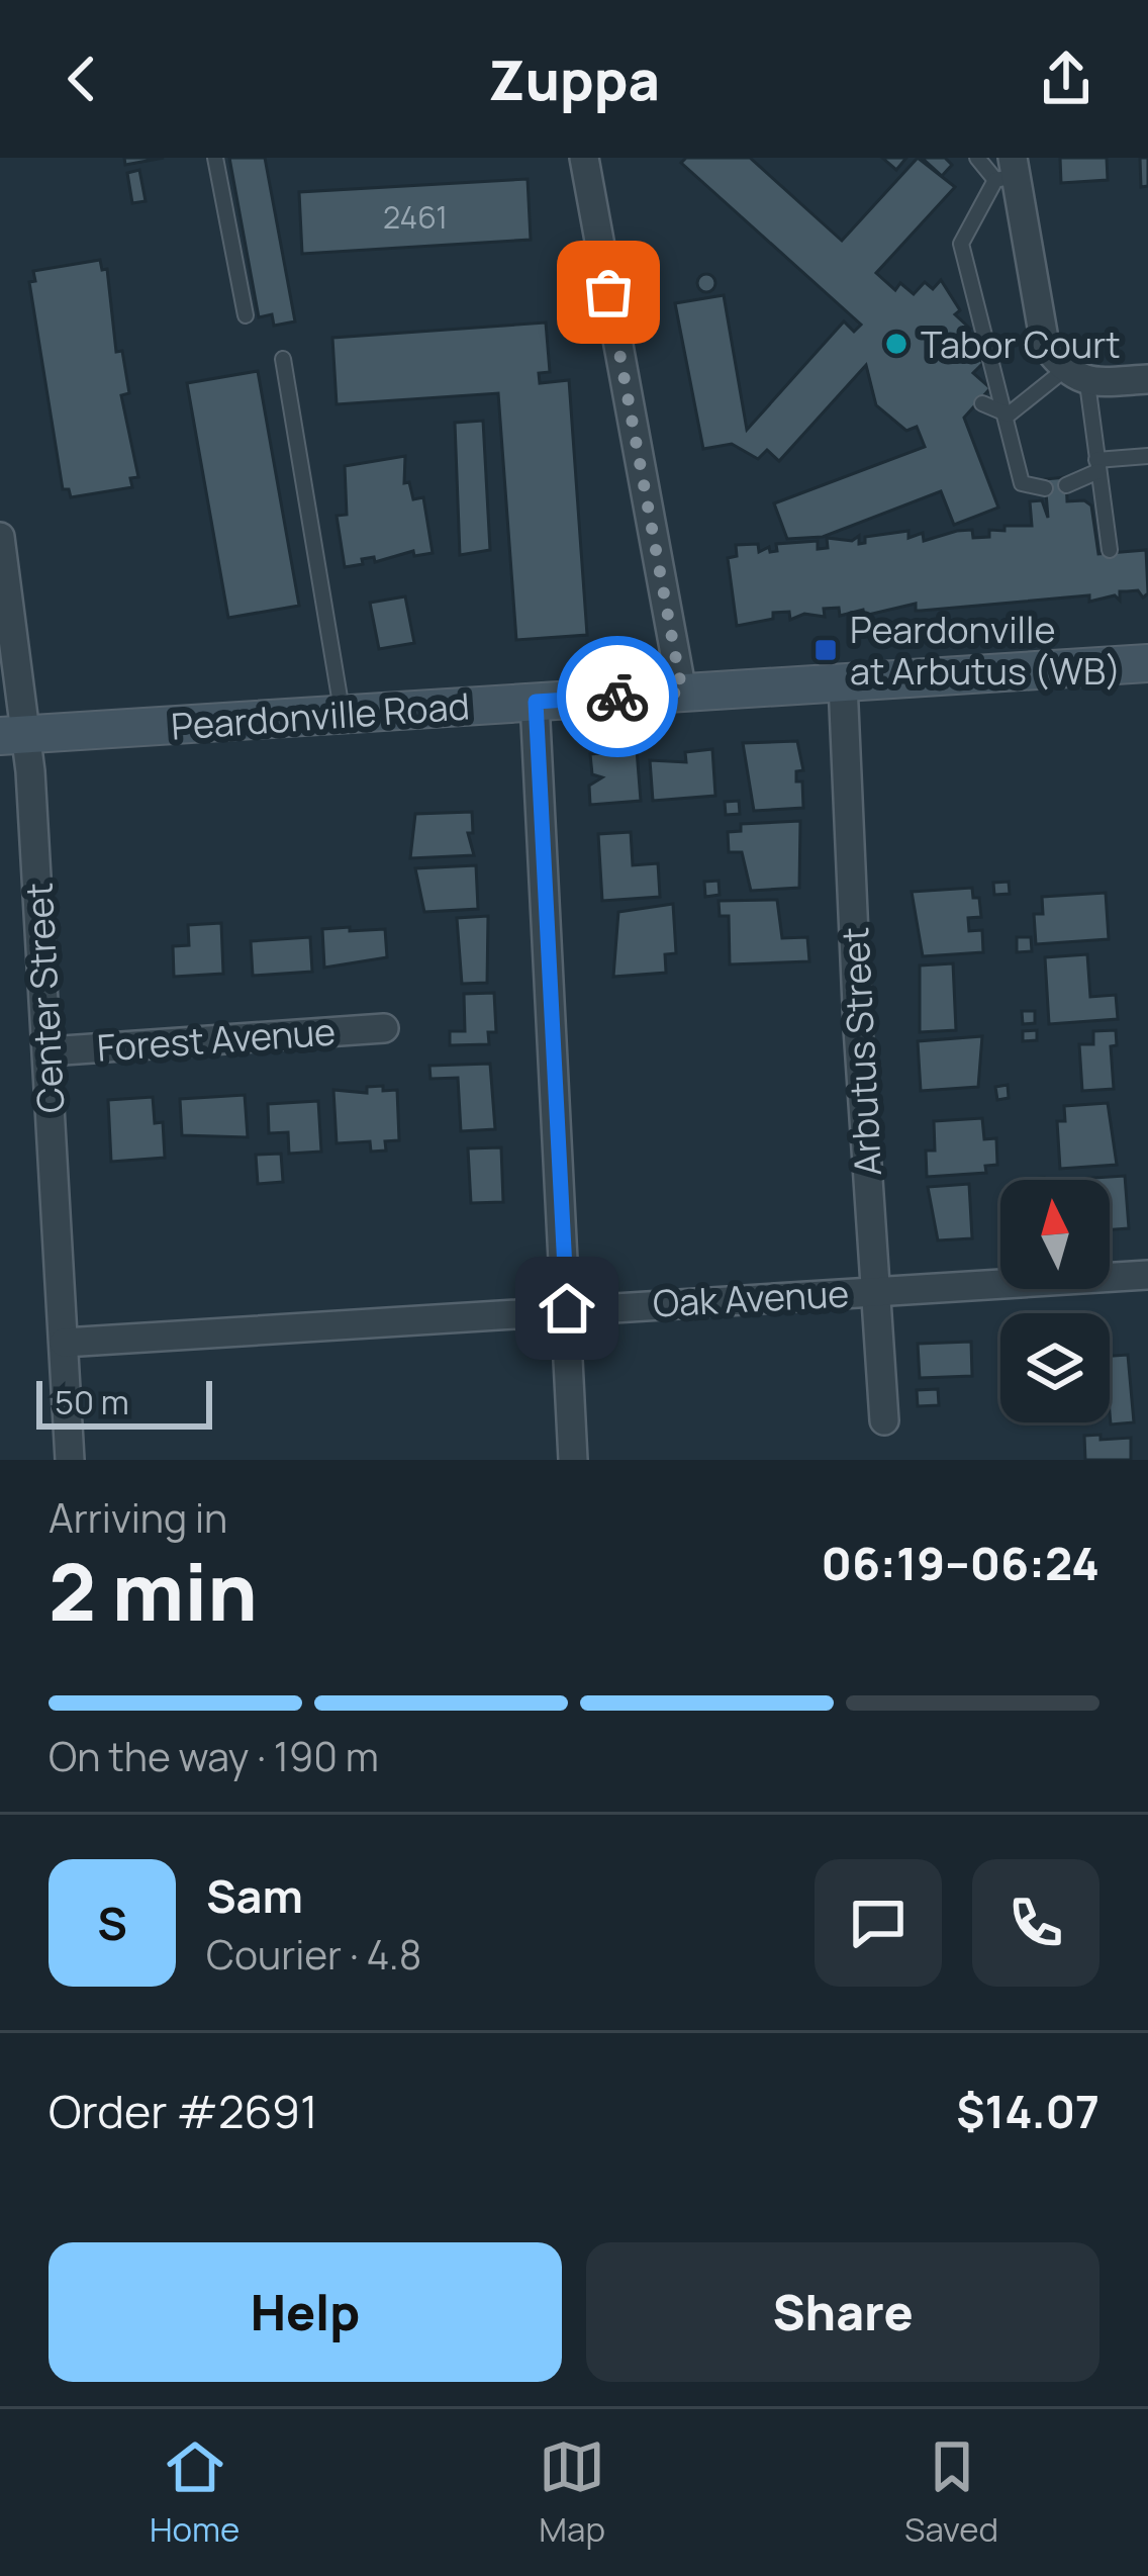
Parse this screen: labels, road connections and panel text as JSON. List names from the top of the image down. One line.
{"streets":{"main road":["Peardonville Road"],"street":["Center Street","Forest Avenue","Arbutus Street","Oak Avenue"]},"crossings":[["Peardonville Road","Center Street"],["Peardonville Road","Arbutus Street"],["Center Street","Forest Avenue"],["Center Street","Oak Avenue"],["Arbutus Street","Oak Avenue"]],"places":{"other":["Tabor Court"],"transit":["Peardonville at Arbutus (WB)"]},"house_numbers":["2461"],"scale_bar":"50 m","north":"top","page":{"header":"Zuppa","scale":"50 m","heading":["2 min","Arriving in","06:19–06:24"],"panel":["Sam","Courier · 4.8","Order #2691","$14.07"],"bar":"On the way · 190 m","round":"S","buttons":["Help","Share"],"tabs":["Home","Map","Saved"]}}
